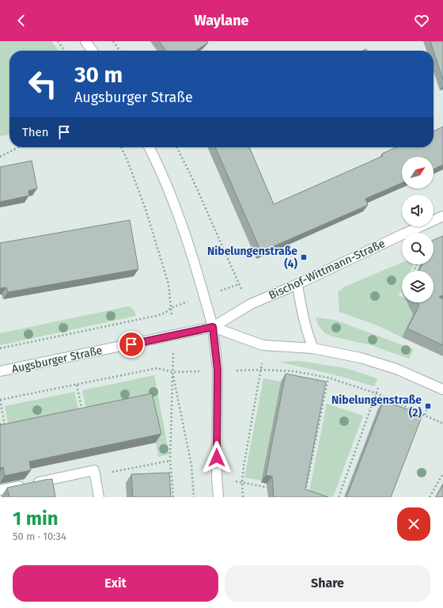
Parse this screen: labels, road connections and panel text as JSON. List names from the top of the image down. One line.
{"streets":{"street":["Bischof-Wittmann-Straße","Augsburger Straße"]},"crossings":[["Bischof-Wittmann-Straße","Augsburger Straße"]],"places":{"transit":["Nibelungenstraße (4)","Nibelungenstraße (2)"]},"north":"top right","page":{"header":"Waylane","turn":["30 m","Augsburger Straße"],"then":"Then","heading":["1 min","50 m · 10:34"],"buttons":["Exit","Share"]}}
